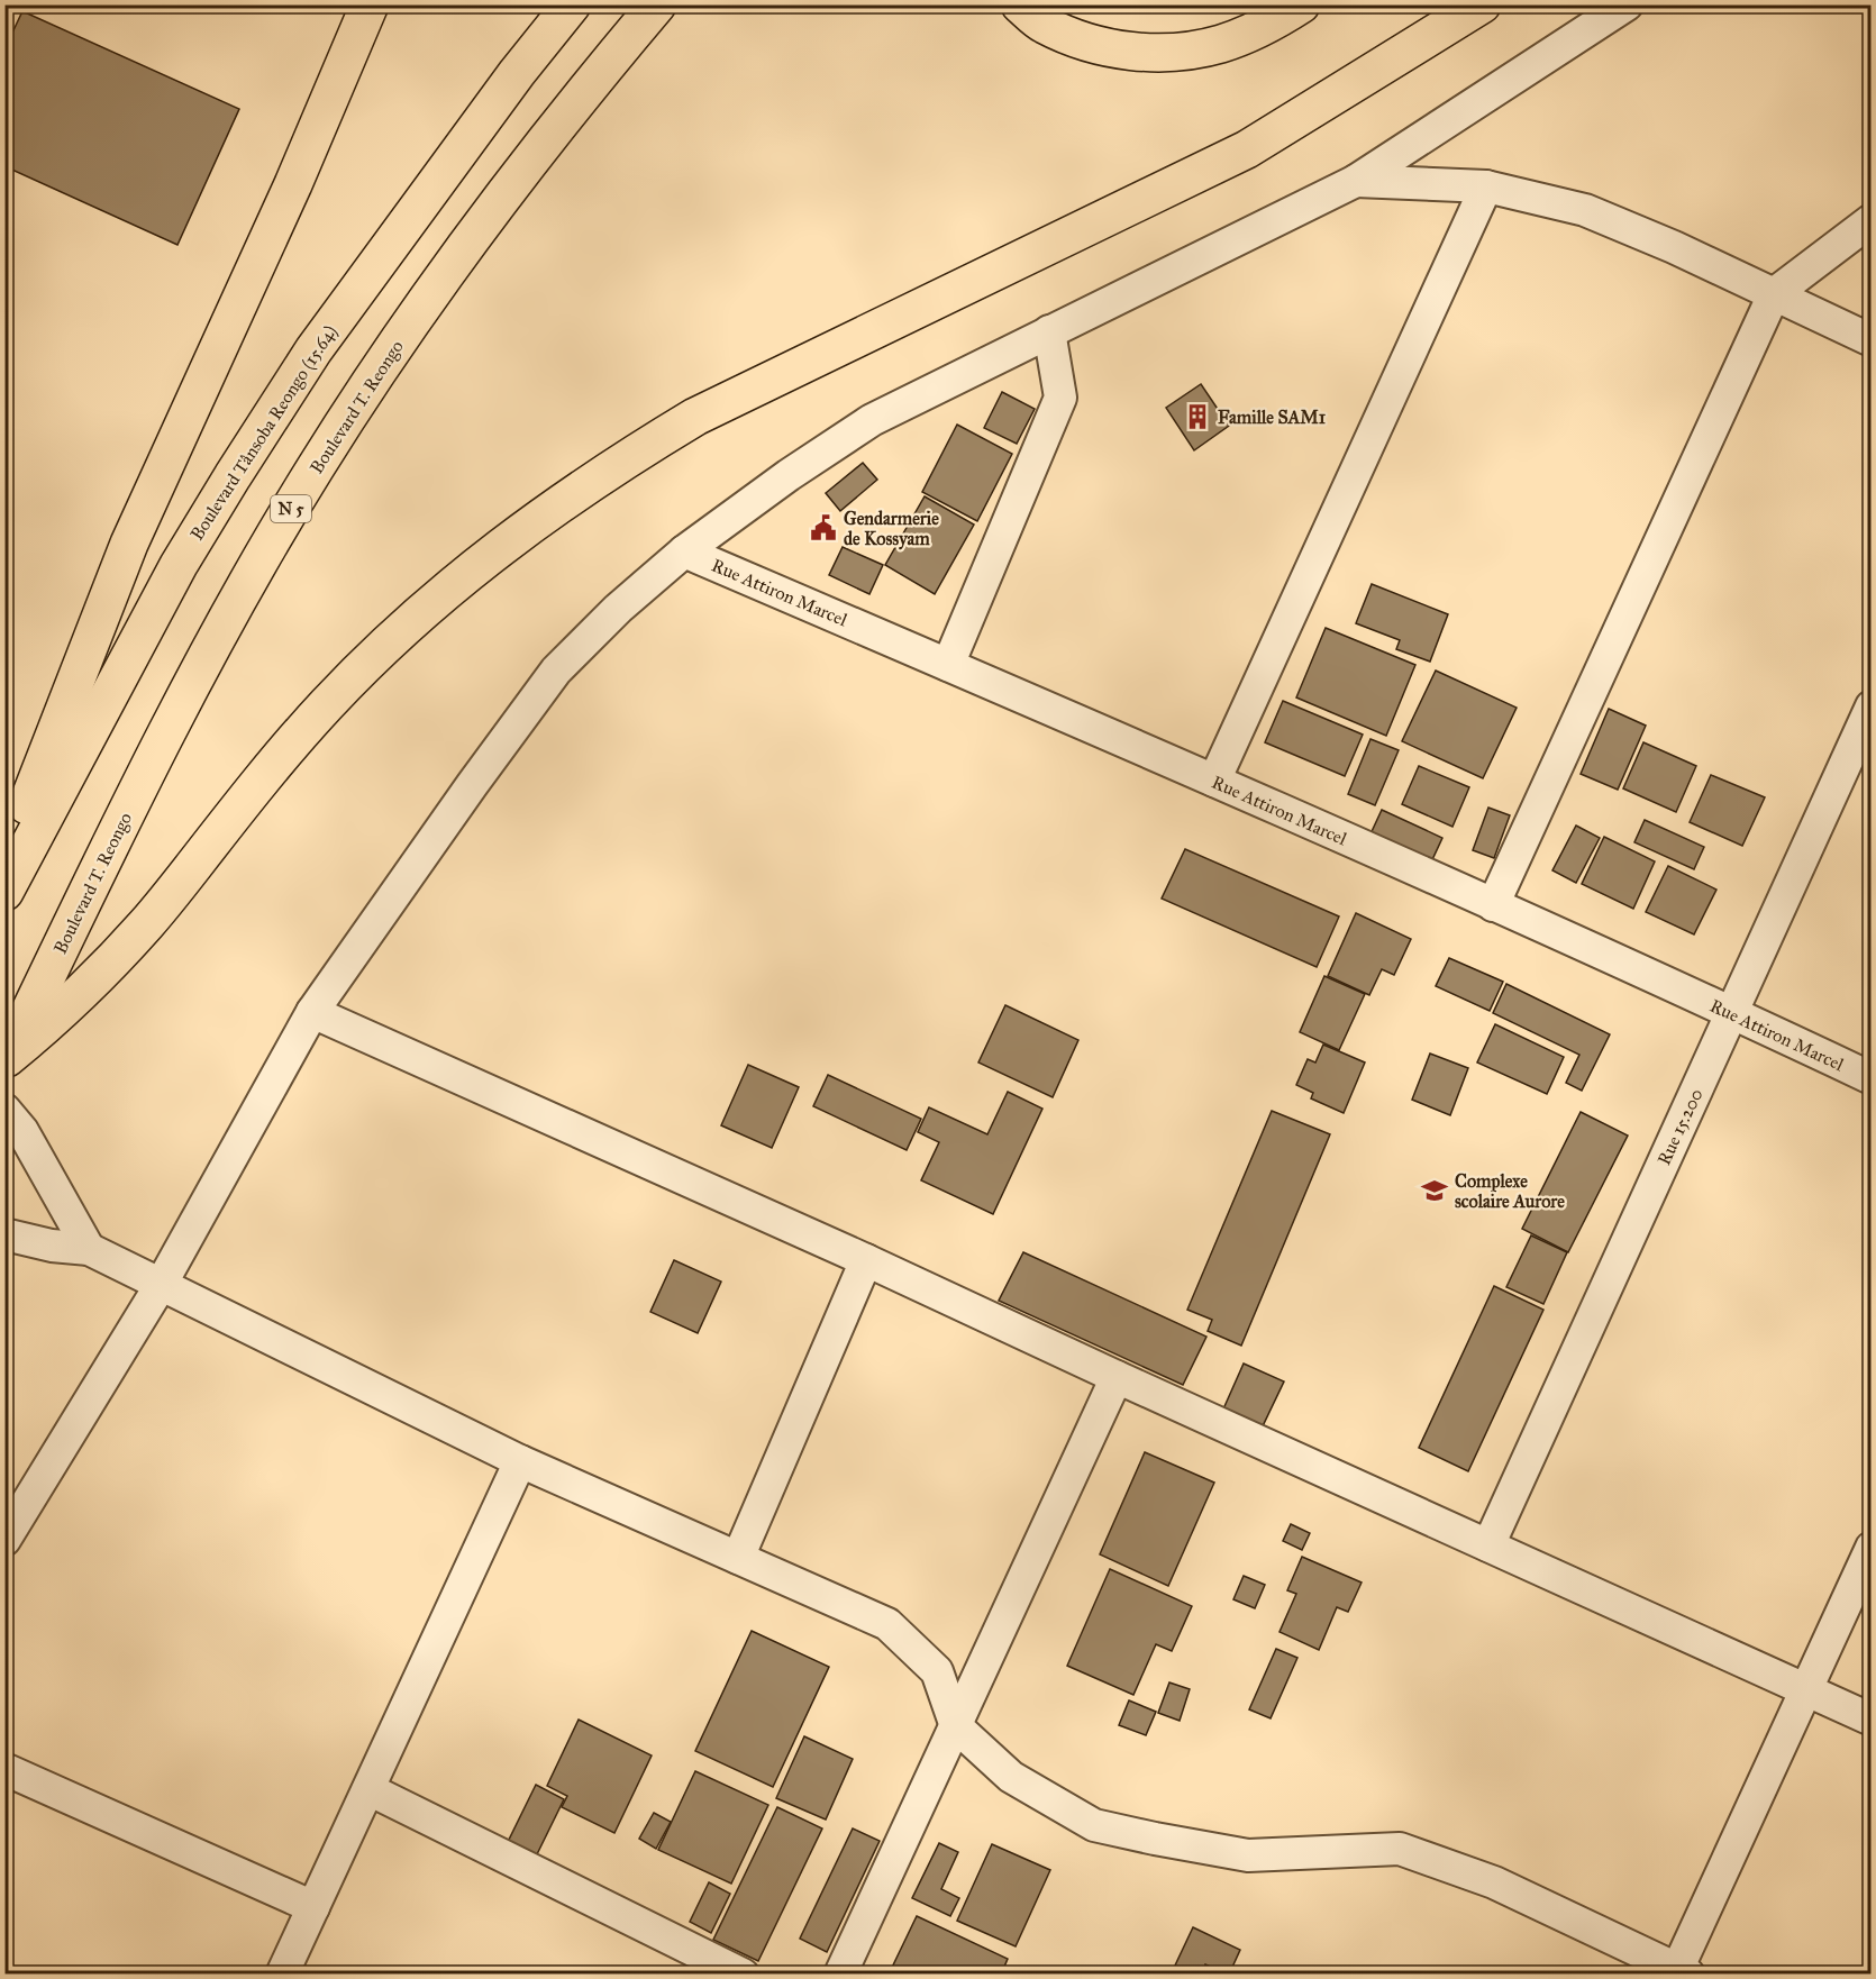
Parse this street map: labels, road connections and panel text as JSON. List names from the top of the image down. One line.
{"streets":{"highway":["Boulevard T. Reongo","Boulevard Tânsoba Reongo (15.64)","N 5"],"street":["Rue Attiron Marcel","Rue 15.200"]},"crossings":[["Rue Attiron Marcel","Rue 15.200"]],"places":{"building":["Famille SAM1"],"public building":["Gendarmerie de Kossyam"],"school or university":["Complexe scolaire Aurore"]}}
